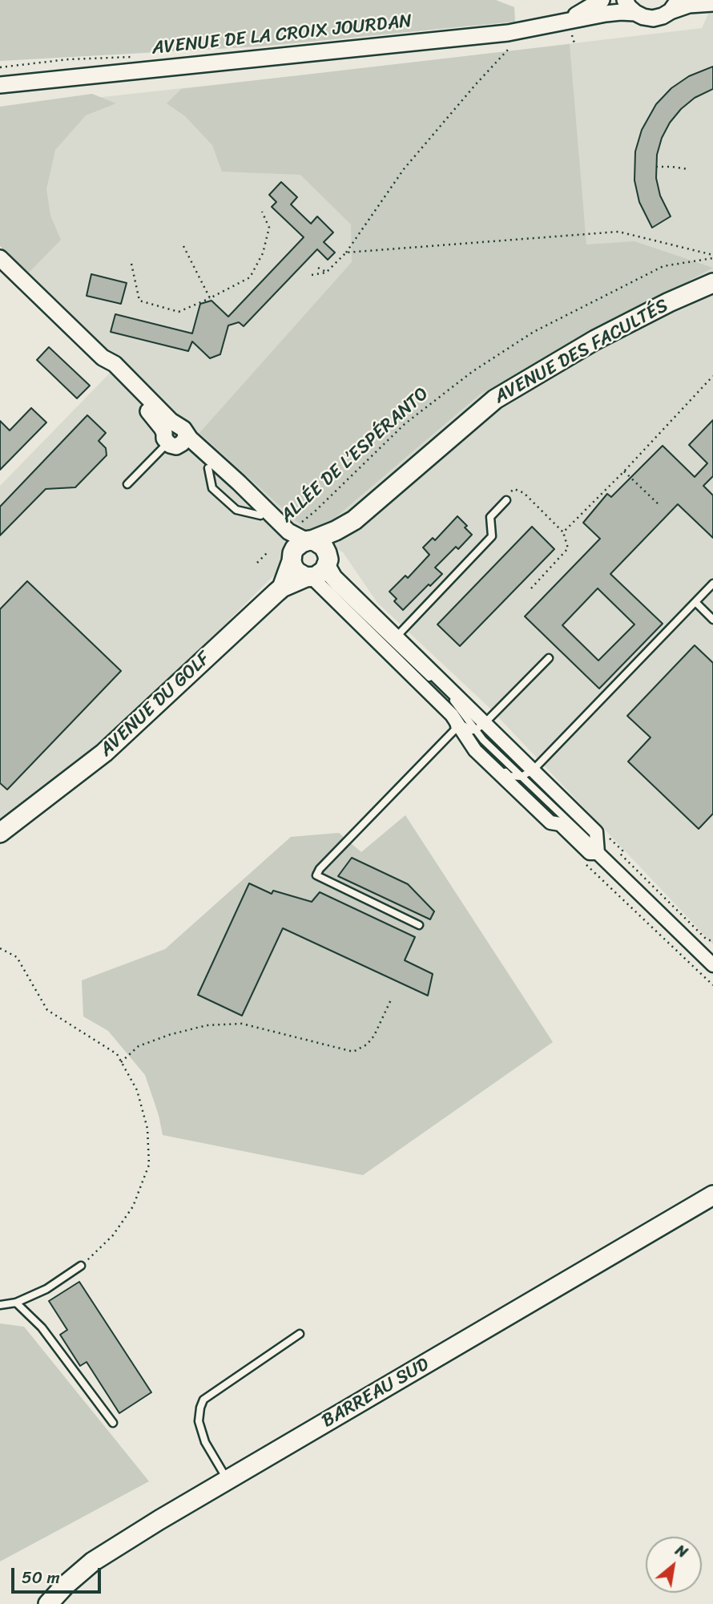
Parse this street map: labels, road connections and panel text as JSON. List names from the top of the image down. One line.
{"streets":{"main road":["AVENUE DES FACULTÉS","AVENUE DU GOLF","BARREAU SUD"],"street":["AVENUE DE LA CROIX JOURDAN"],"path":["ALLÉE DE L’ESPÉRANTO"]},"crossings":[["AVENUE DES FACULTÉS","AVENUE DU GOLF"]],"scale_bar":"50 m","north":"top right"}
